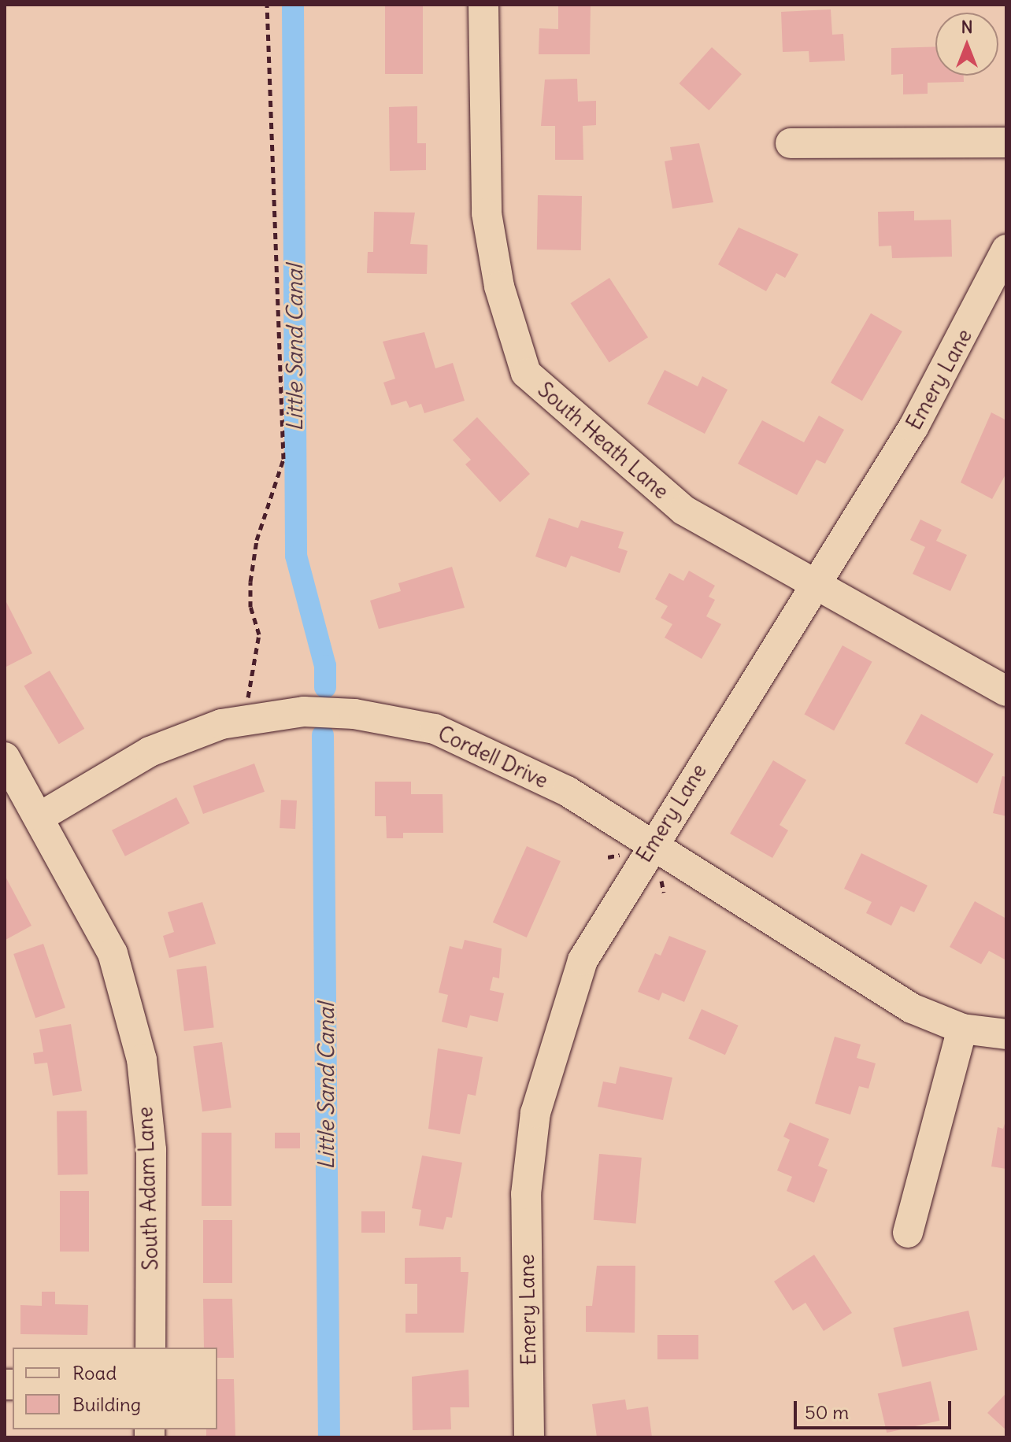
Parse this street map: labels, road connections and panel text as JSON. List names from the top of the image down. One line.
{"streets":{"street":["Emery Lane","South Heath Lane","Cordell Drive","South Adam Lane"]},"crossings":[["Emery Lane","South Heath Lane"],["Emery Lane","Cordell Drive"],["Cordell Drive","South Adam Lane"]],"water":["Little Sand Canal"],"legend":["Road","Building"],"scale_bar":"50 m","north":"top"}
